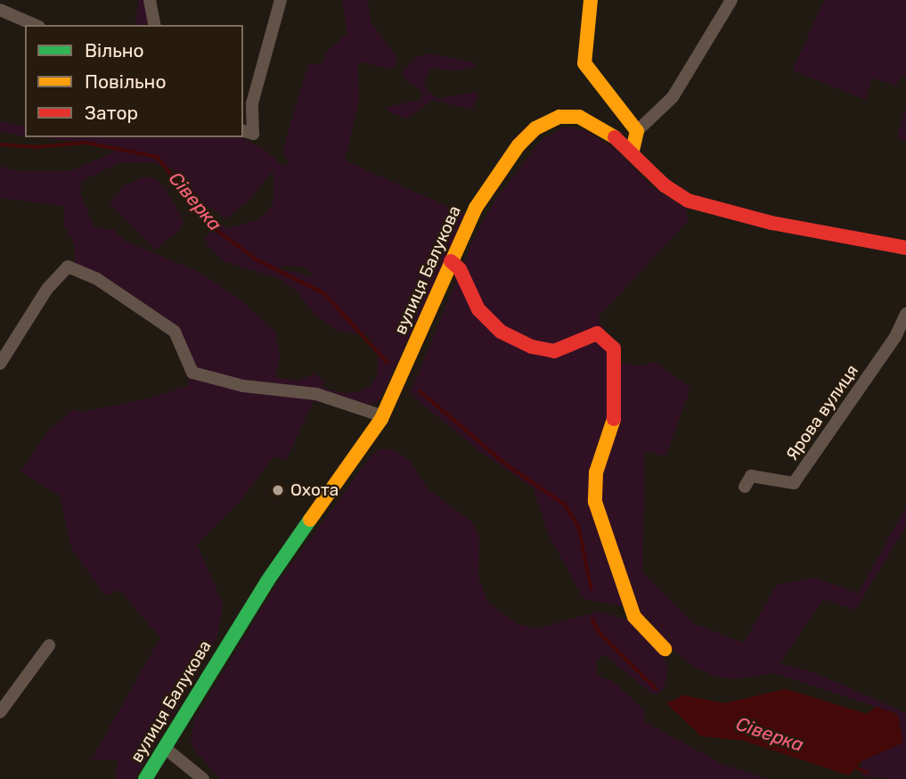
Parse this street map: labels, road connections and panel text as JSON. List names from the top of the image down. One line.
{"streets":{"main road":["вулиця Балукова"],"street":["Ярова вулиця"]},"water":["Сіверка"],"places":["Охота"],"legend":["Вільно","Повільно","Затор"]}
